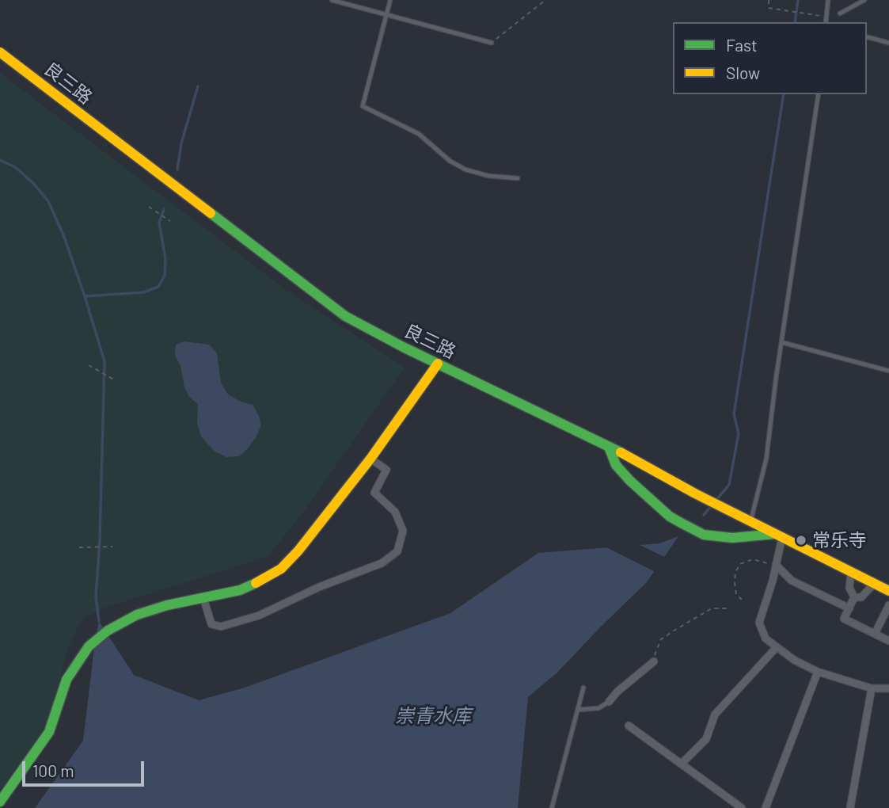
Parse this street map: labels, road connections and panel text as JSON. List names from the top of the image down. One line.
{"streets":{"main road":["良三路"]},"water":["崇青水库"],"places":["常乐寺"],"legend":["Fast","Slow"],"scale_bar":"100 m"}
